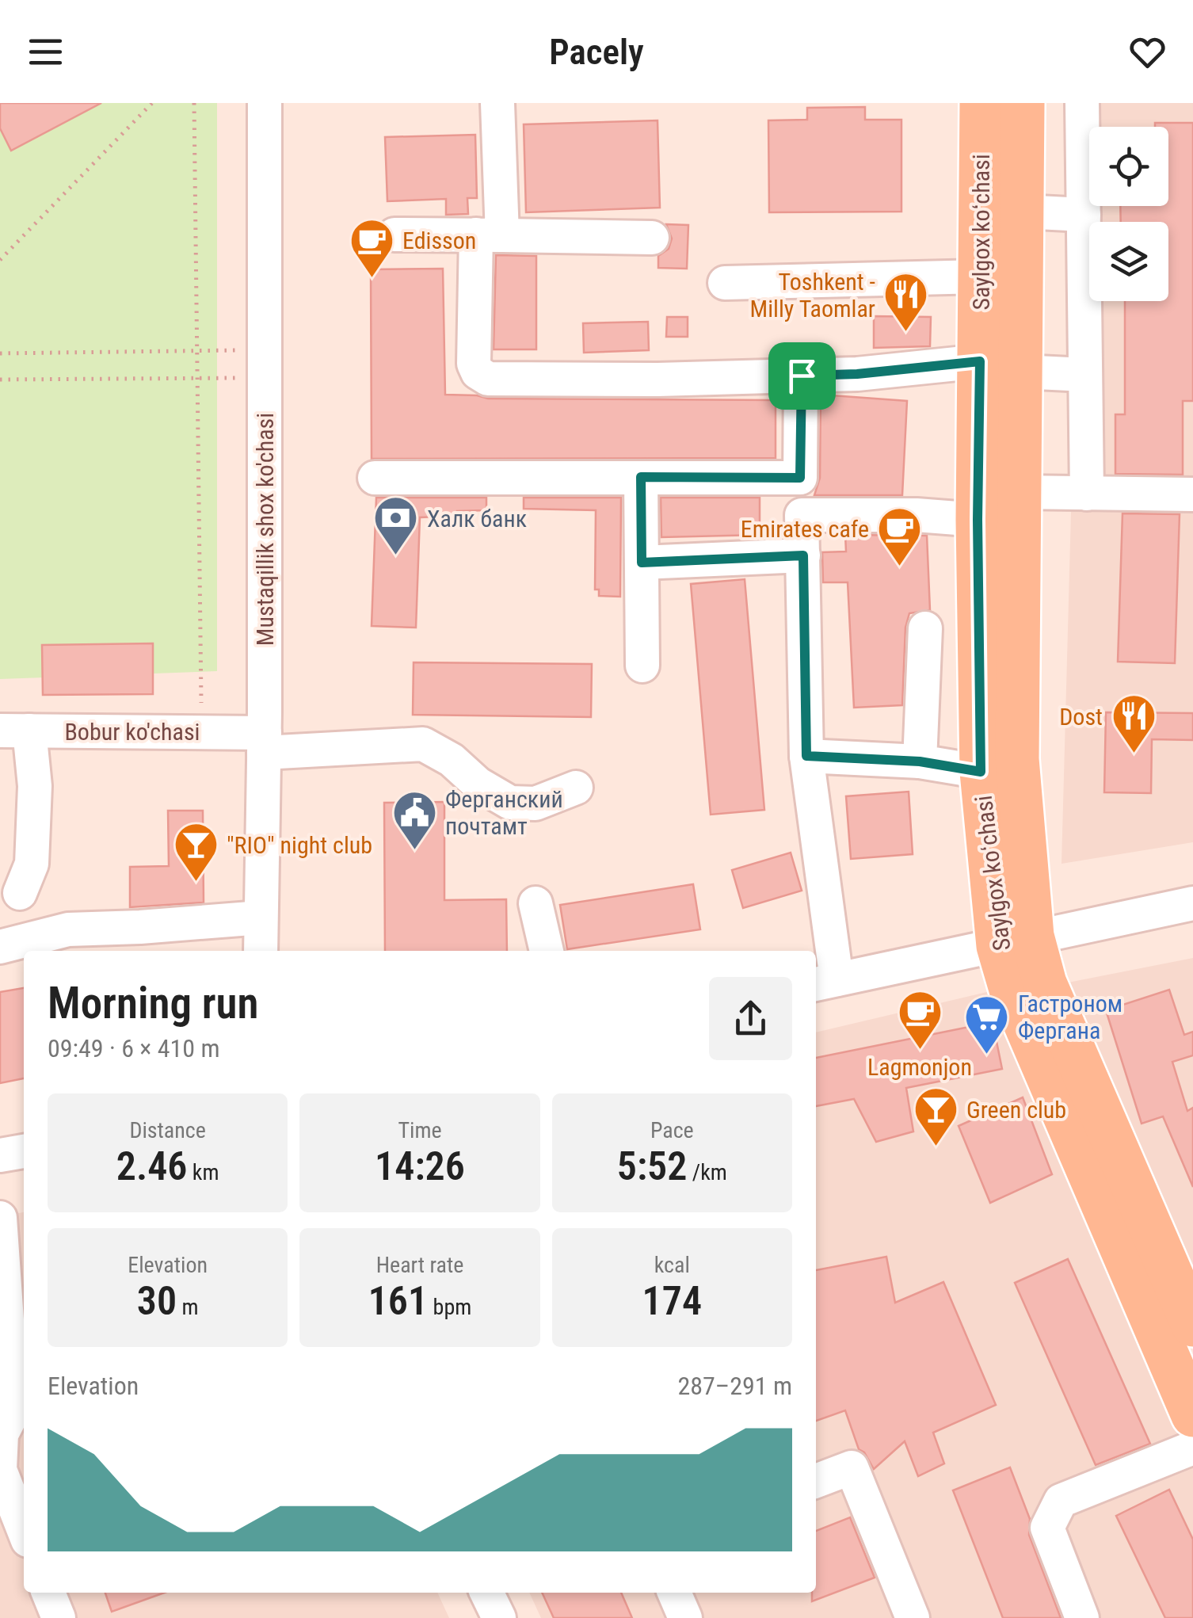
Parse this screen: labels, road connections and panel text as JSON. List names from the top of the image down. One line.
{"streets":{"main road":["Saylgox koʻchasi"],"street":["Mustaqillik shox ko'chasi","Bobur ko'chasi"]},"crossings":[["Mustaqillik shox ko'chasi","Bobur ko'chasi"]],"places":{"cafe":["Edisson","Emirates cafe","Lagmonjon"],"restaurant":["Toshkent - Milly Taomlar","Dost"],"bank":["Халк банк"],"public building":["Ферганский почтамт"],"bar":["\"RIO\" night club","Green club"],"supermarket":["Гастроном Фергана"]},"page":{"header":"Pacely","heading":["Morning run","09:49 · 6 × 410 m"],"stats":[["Distance","2.46 km"],["Time","14:26"],["Pace","5:52 /km"],["Elevation","30 m"],["Heart rate","161 bpm"],["kcal","174"]],"chart":["Elevation","287–291 m"]}}
